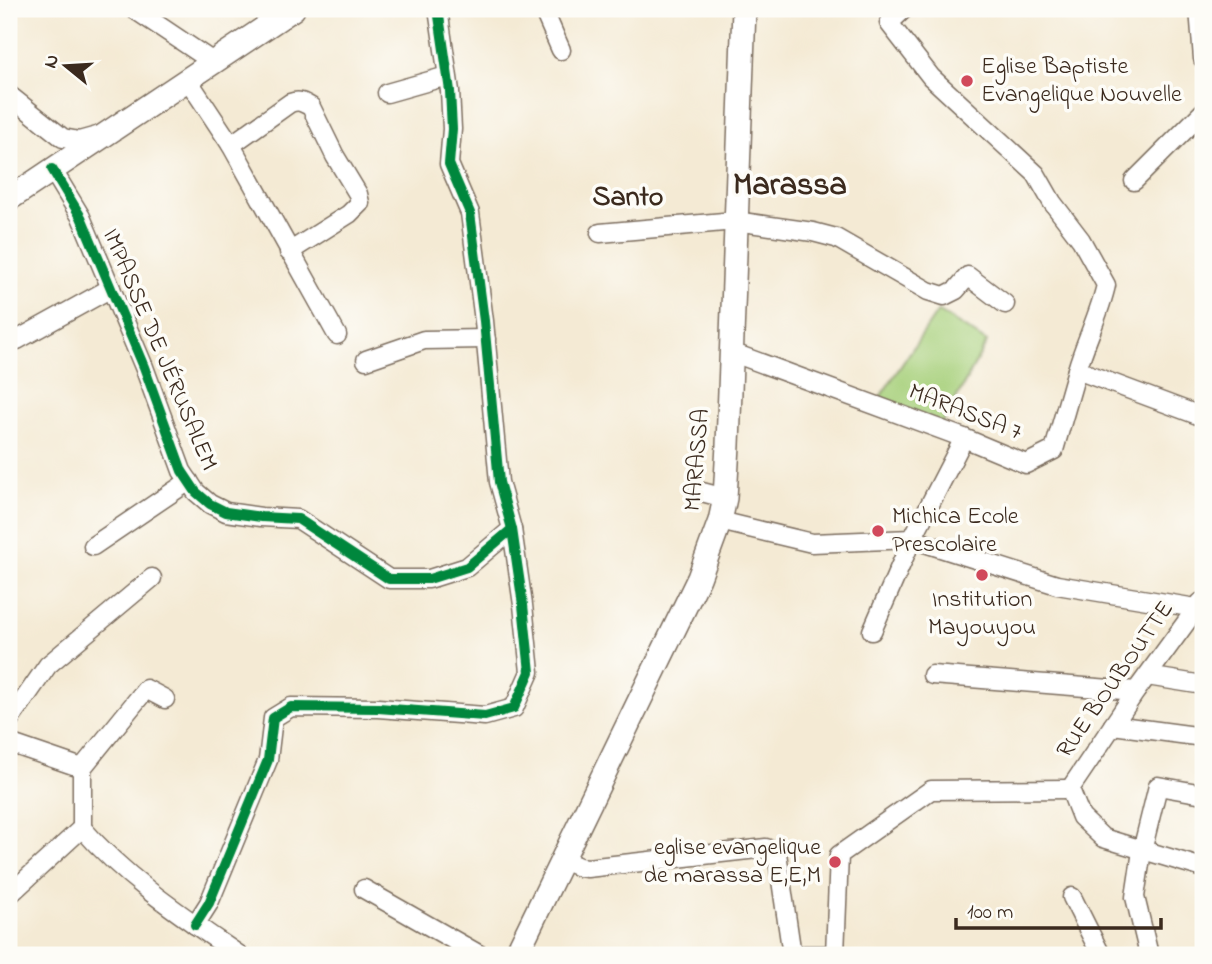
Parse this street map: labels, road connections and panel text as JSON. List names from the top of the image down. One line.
{"streets":{"main road":["MARASSA"],"street":["IMPASSE DE JÉRUSALEM","MARASSA 7","RUE BOUBOUTTE"]},"crossings":[["MARASSA 7","MARASSA"]],"districts":["Marassa","Santo"],"places":["Eglise Baptiste Evangelique Nouvelle","Michica Ecole Prescolaire","Institution Mayouyou","eglise evangelique de marassa E,E,M"],"scale_bar":"100 m","north":"left"}
